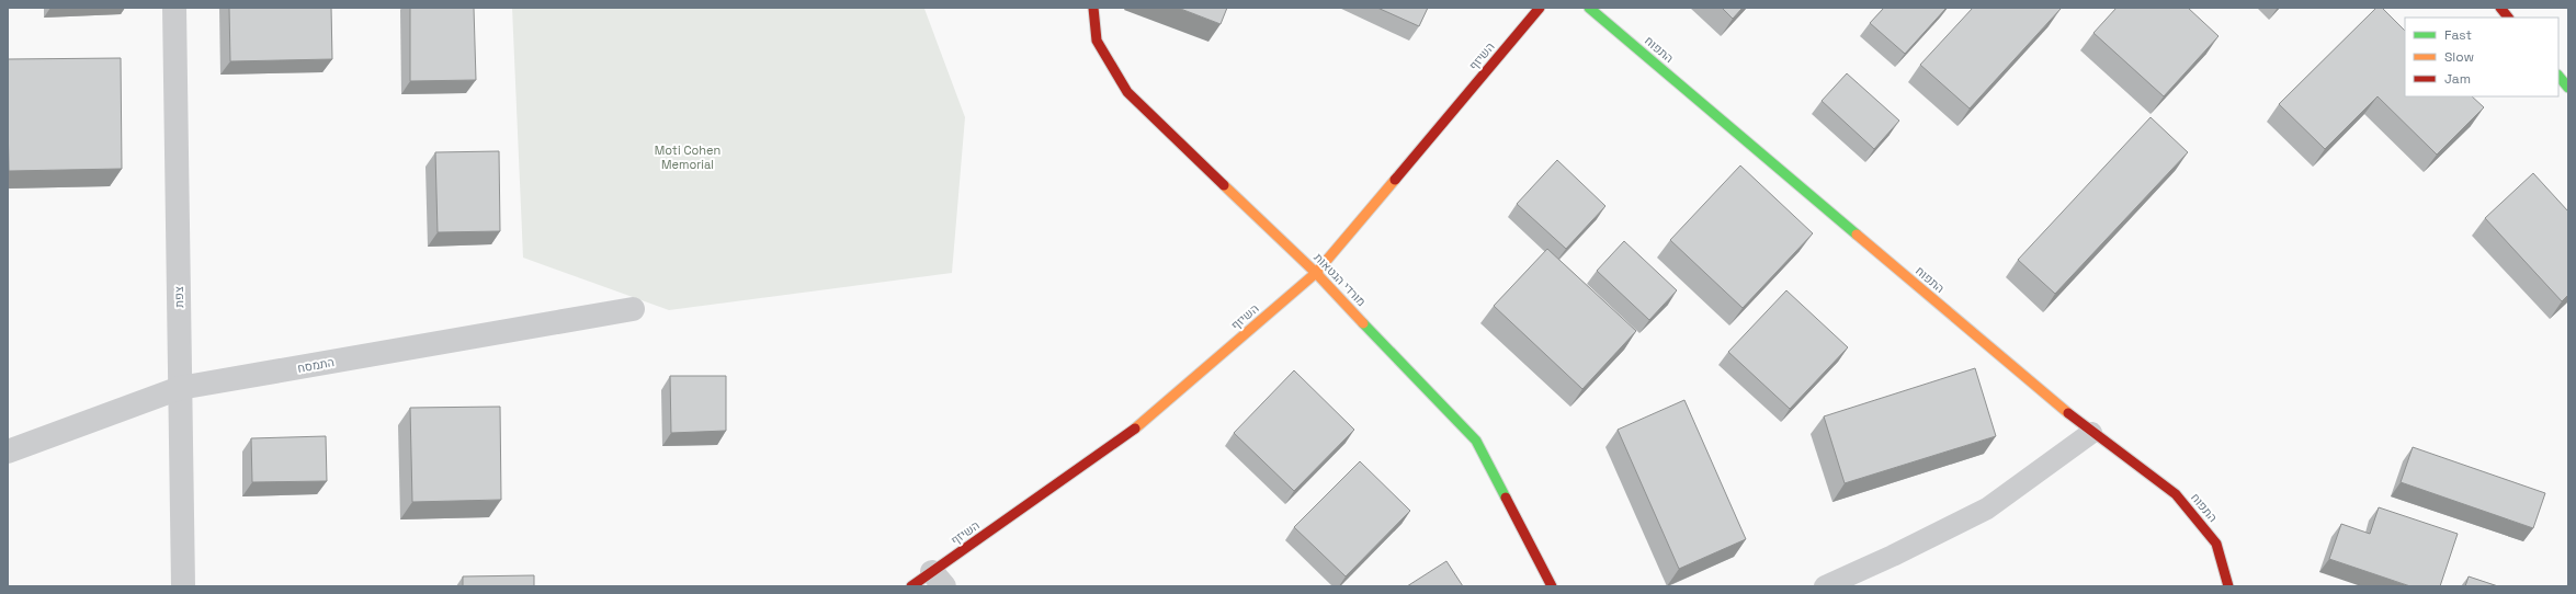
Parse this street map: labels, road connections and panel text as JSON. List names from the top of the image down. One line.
{"streets":{"street":["התפוח","השיזף","מורדי הגטאות","צפת","התמסח"]},"crossings":[["השיזף","מורדי הגטאות"],["צפת","התמסח"]],"parks":["Moti Cohen Memorial"],"legend":["Fast","Slow","Jam"]}
